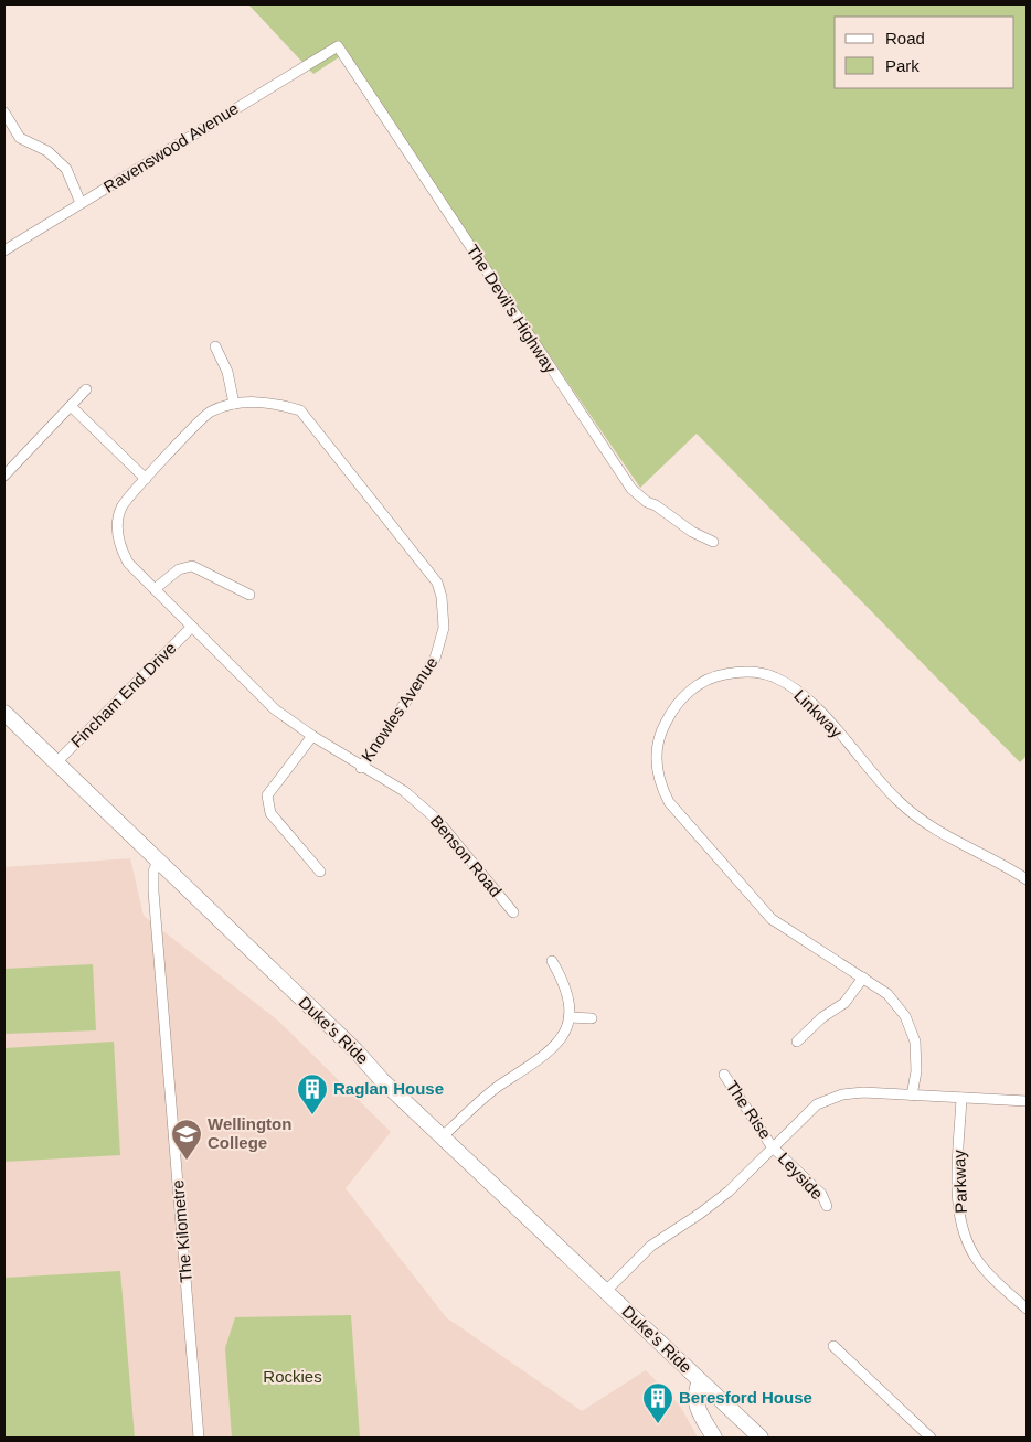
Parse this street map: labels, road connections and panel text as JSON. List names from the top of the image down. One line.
{"streets":{"main road":["Duke's Ride"],"street":["Ravenswood Avenue","The Devil's Highway","Fincham End Drive","Knowles Avenue","Linkway","Benson Road","The Rise","Leyside","Parkway","The Kilometre"]},"crossings":[["Ravenswood Avenue","The Devil's Highway"],["Fincham End Drive","Knowles Avenue"],["Fincham End Drive","Duke's Ride"],["Knowles Avenue","Benson Road"],["Duke's Ride","The Kilometre"],["The Rise","Leyside"]],"parks":["Rockies"],"places":{"building":["Raglan House","Beresford House"],"school or university":["Wellington College"]},"legend":["Road","Park"]}
